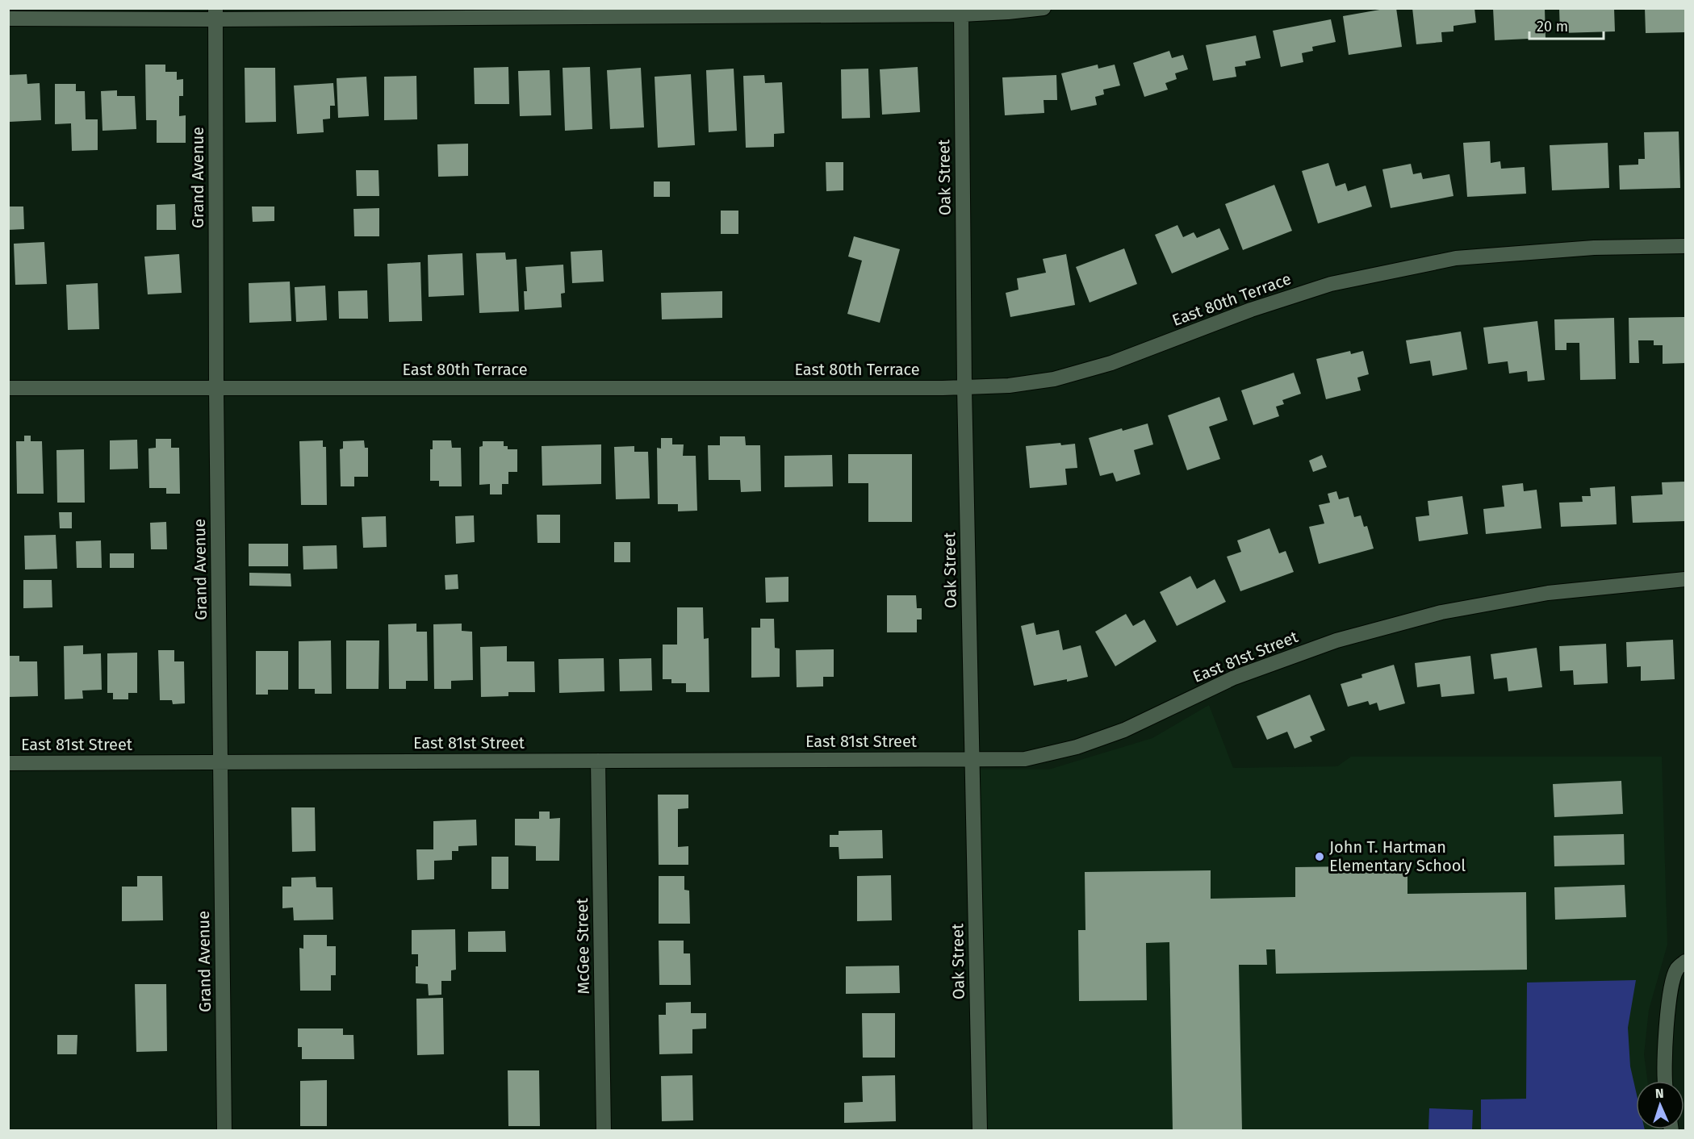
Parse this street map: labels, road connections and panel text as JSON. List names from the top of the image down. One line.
{"streets":{"street":["Grand Avenue","Oak Street","East 80th Terrace","East 81st Street","McGee Street"]},"crossings":[["Grand Avenue","East 80th Terrace"],["Grand Avenue","East 81st Street"],["Oak Street","East 80th Terrace"],["Oak Street","East 81st Street"],["East 81st Street","McGee Street"]],"places":["John T. Hartman Elementary School"],"scale_bar":"20 m","north":"top"}
